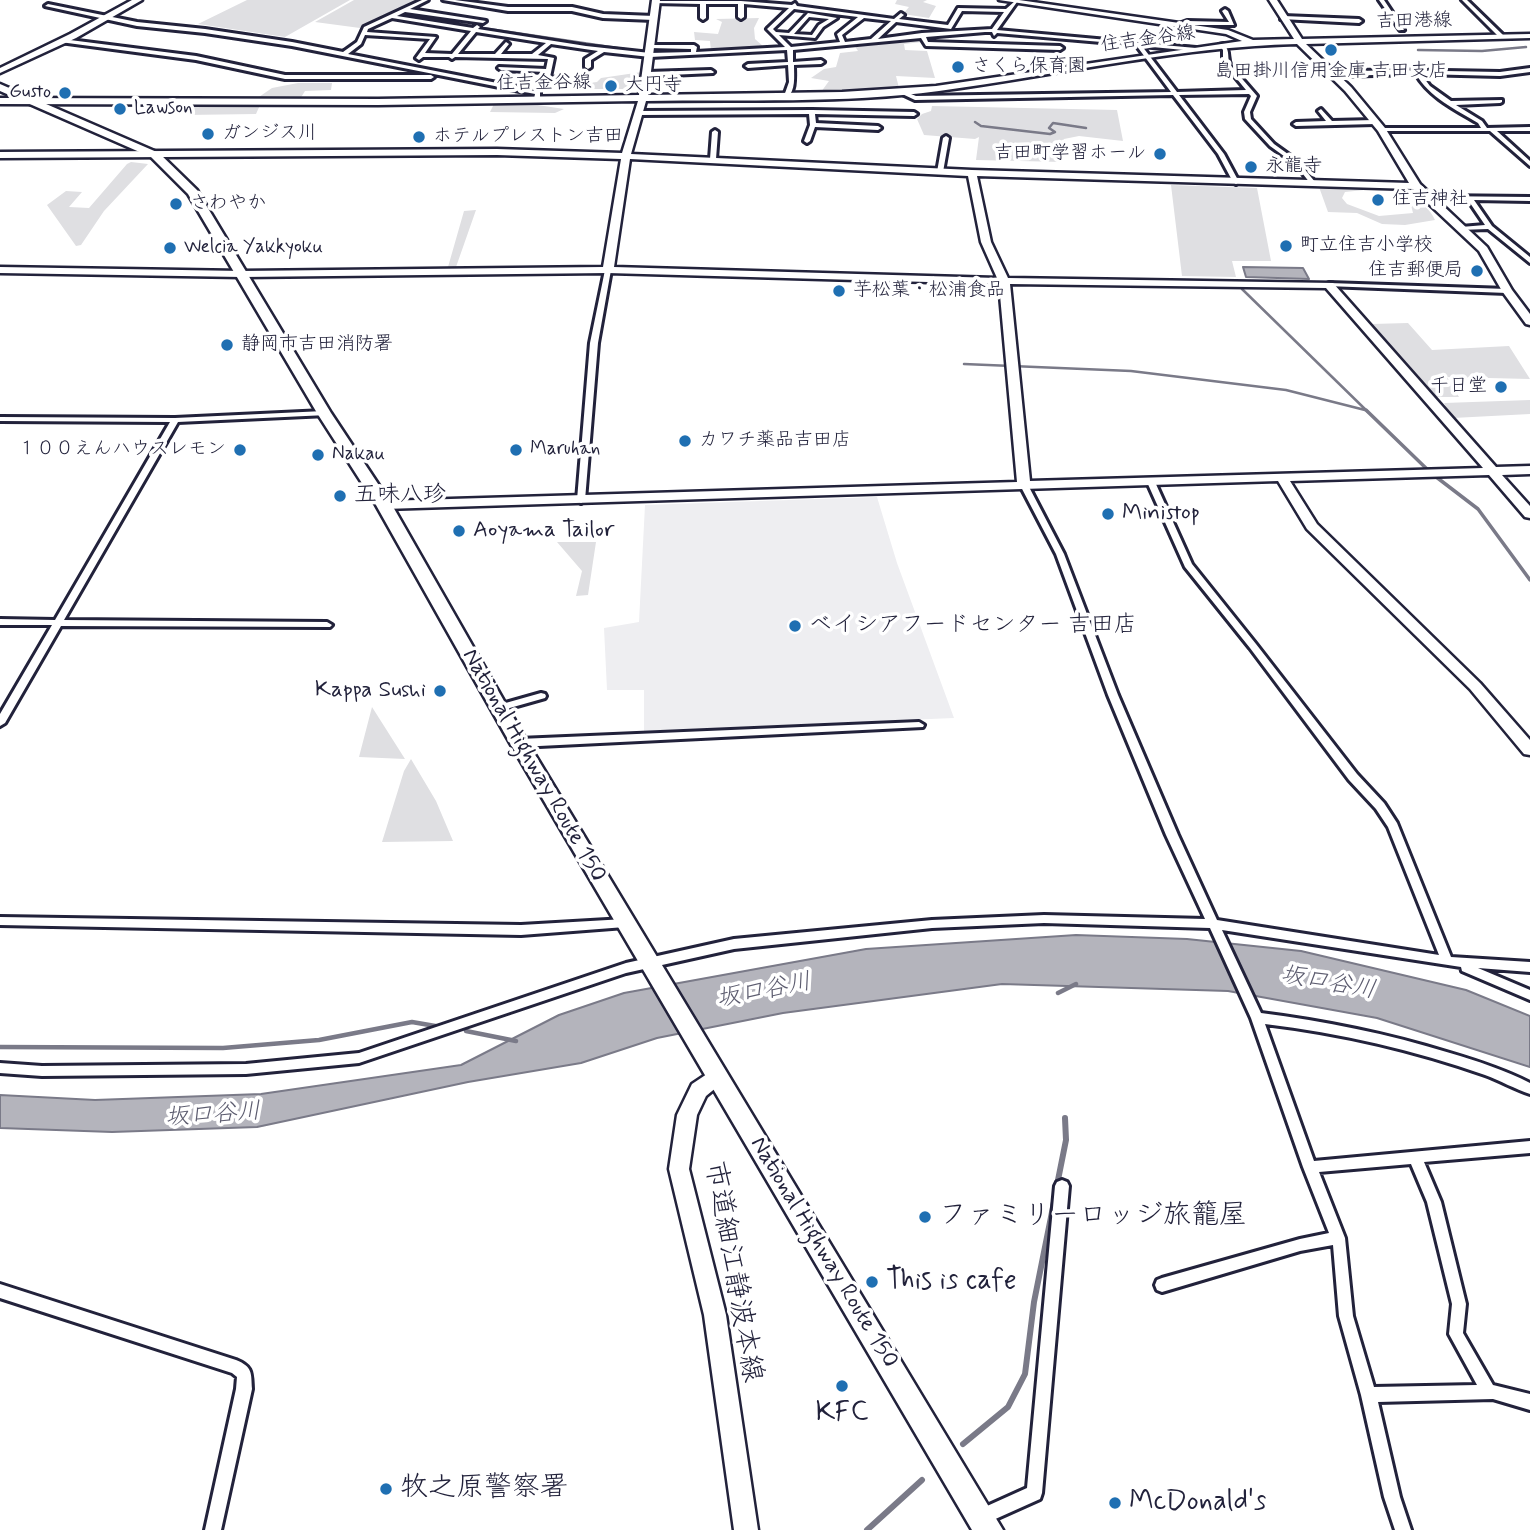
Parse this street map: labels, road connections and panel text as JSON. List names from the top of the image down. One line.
{"streets":{"highway":["National Highway Route 150"],"main road":["吉田港線"],"street":["住吉金谷線","市道細江静波本線"]},"crossings":[["吉田港線","住吉金谷線"],["住吉金谷線","National Highway Route 150"],["National Highway Route 150","市道細江静波本線"]],"water":["坂口谷川"],"places":["島田掛川信用金庫 吉田支店","さくら保育園","大円寺","Gusto","Lawson","ガンジス川","ホテルプレストン吉田","吉田町学習ホール","永龍寺","住吉神社","さわやか","町立住吉小学校","Welcia Yakkyoku","住吉郵便局","芋松葉・松浦食品","静岡市吉田消防署","千日堂","カワチ薬品吉田店","１００えんハウスレモン","Maruhan","Nakau","五味八珍","Ministop","Aoyama Tailor","ベイシアフードセンター 吉田店","Kappa Sushi","ファミリーロッジ旅籠屋","This is cafe","KFC","牧之原警察署","McDonald's"]}
